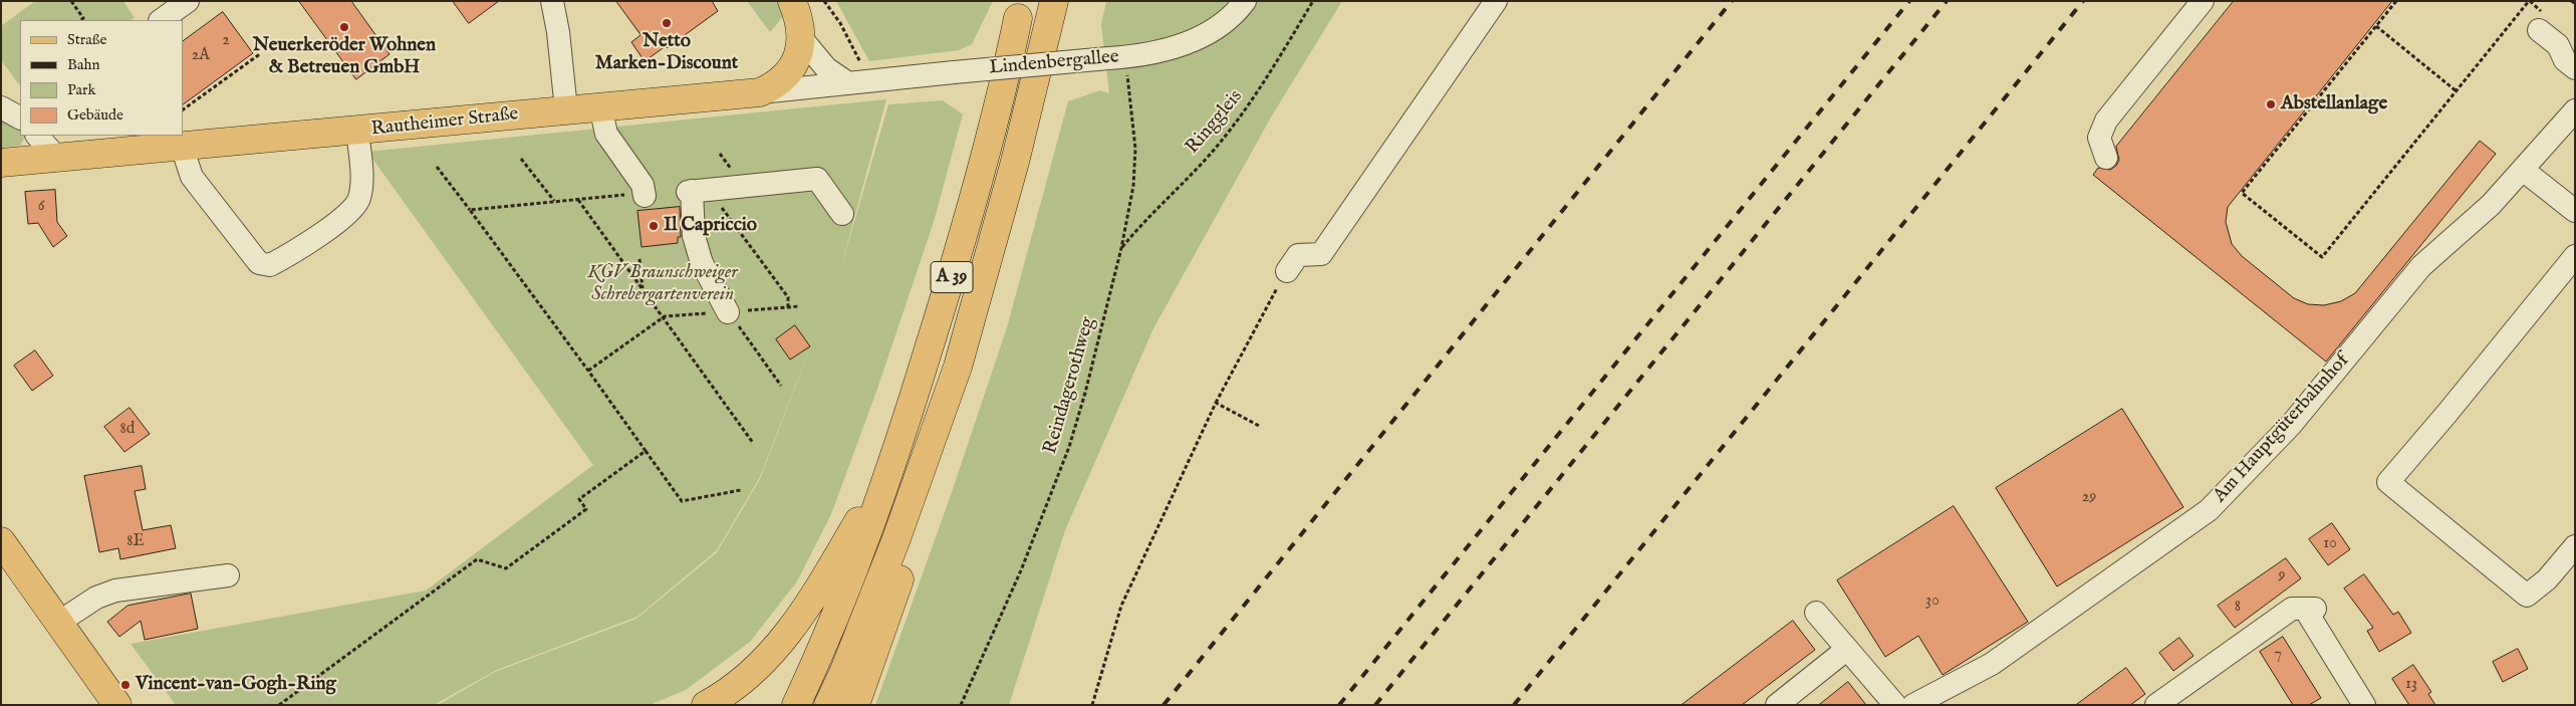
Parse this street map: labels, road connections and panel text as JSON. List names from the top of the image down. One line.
{"streets":{"main road":["Rautheimer Straße","A 39"],"street":["Lindenbergallee","Am Hauptgüterbahnhof"],"path":["Ringgleis","Reindagerothweg"]},"crossings":[["Lindenbergallee","Rautheimer Straße"],["Lindenbergallee","Reindagerothweg"],["Ringgleis","Reindagerothweg"]],"parks":["KGV Braunschweiger Schrebergartenverein"],"places":["Netto Marken-Discount","Neuerkeröder Wohnen & Betreuen GmbH","Abstellanlage","Il Capriccio","Vincent-van-Gogh-Ring"],"house_numbers":["2","2A","6","8d","29","8E","10","9","30","8","7","13"],"legend":["Straße","Bahn","Park","Gebäude"]}
